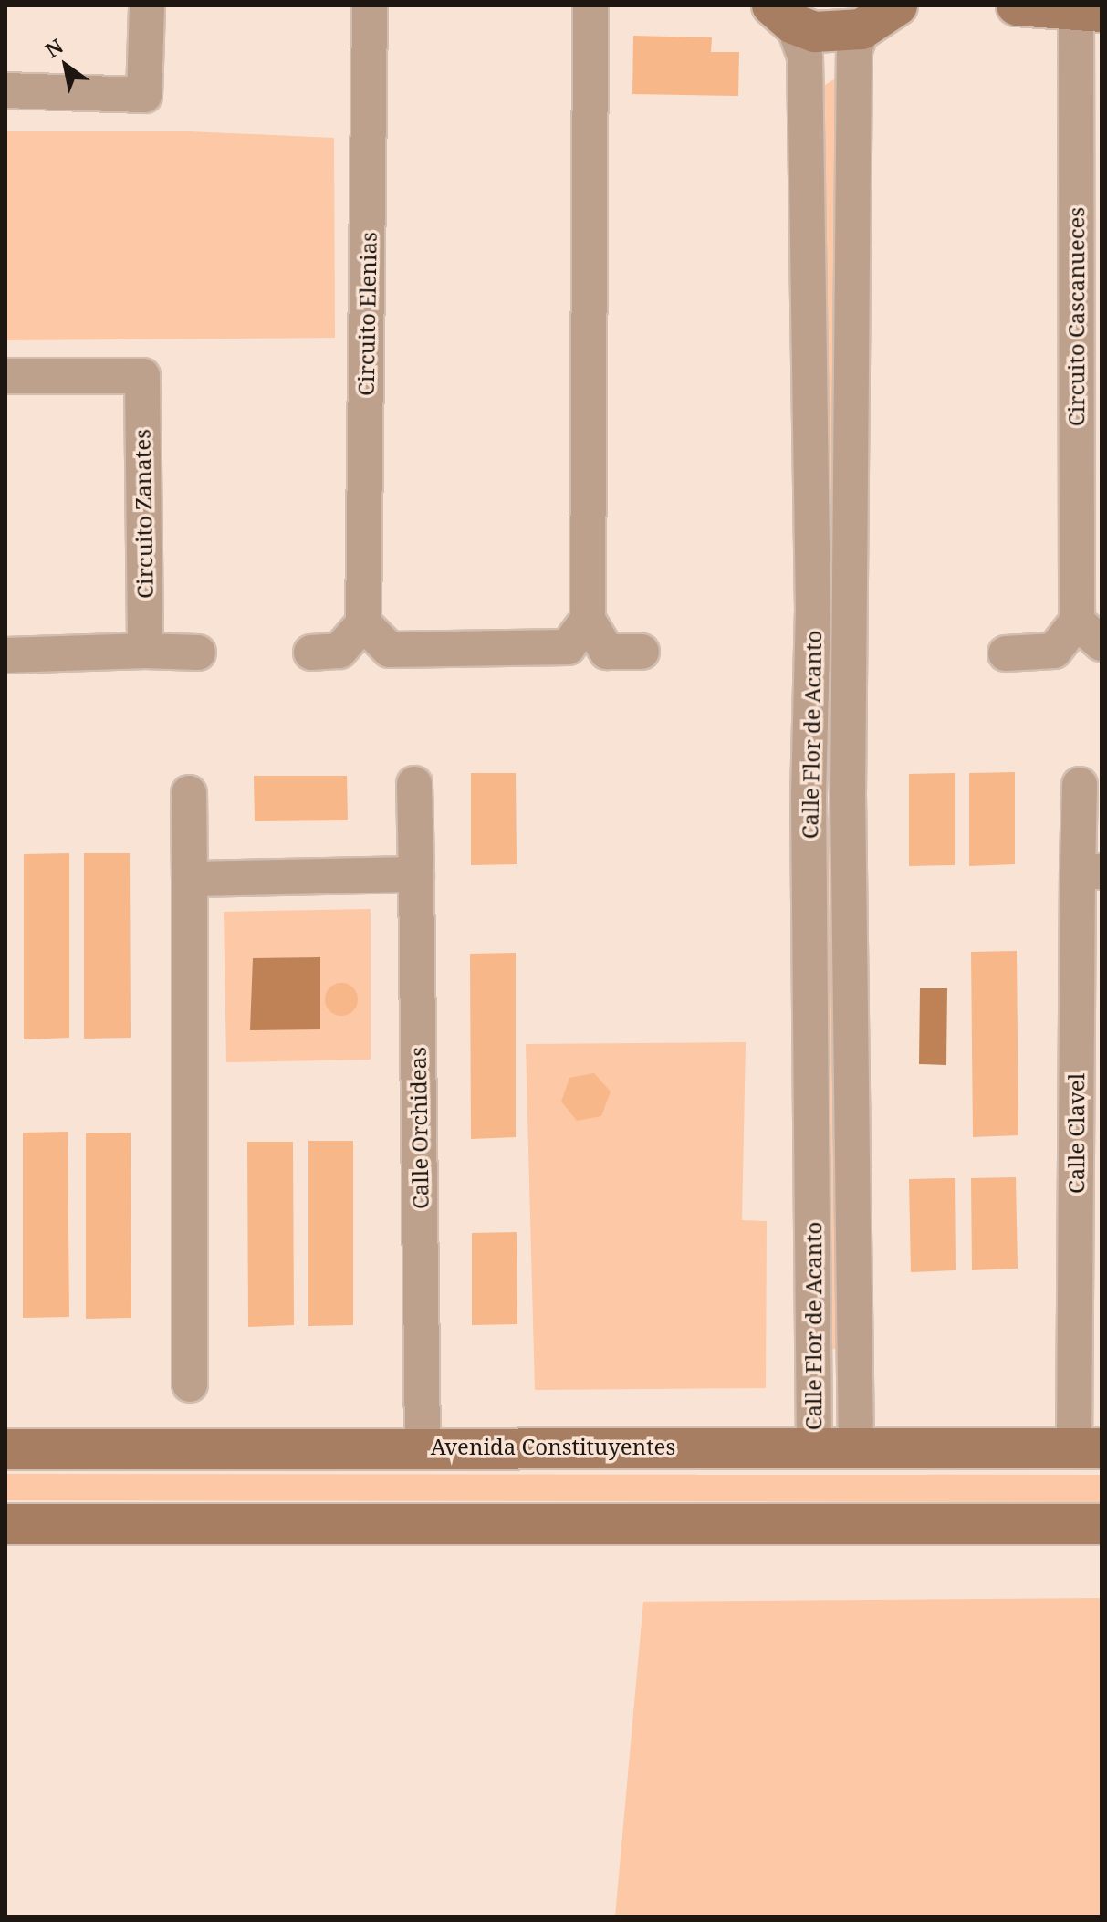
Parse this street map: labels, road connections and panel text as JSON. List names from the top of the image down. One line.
{"streets":{"main road":["Avenida Constituyentes"],"street":["Circuito Elenias","Circuito Cascanueces","Circuito Zanates","Calle Flor de Acanto","Calle Orchideas","Calle Clavel"]},"crossings":[["Calle Flor de Acanto","Avenida Constituyentes"],["Calle Orchideas","Avenida Constituyentes"],["Calle Clavel","Avenida Constituyentes"]],"north":"top left"}
